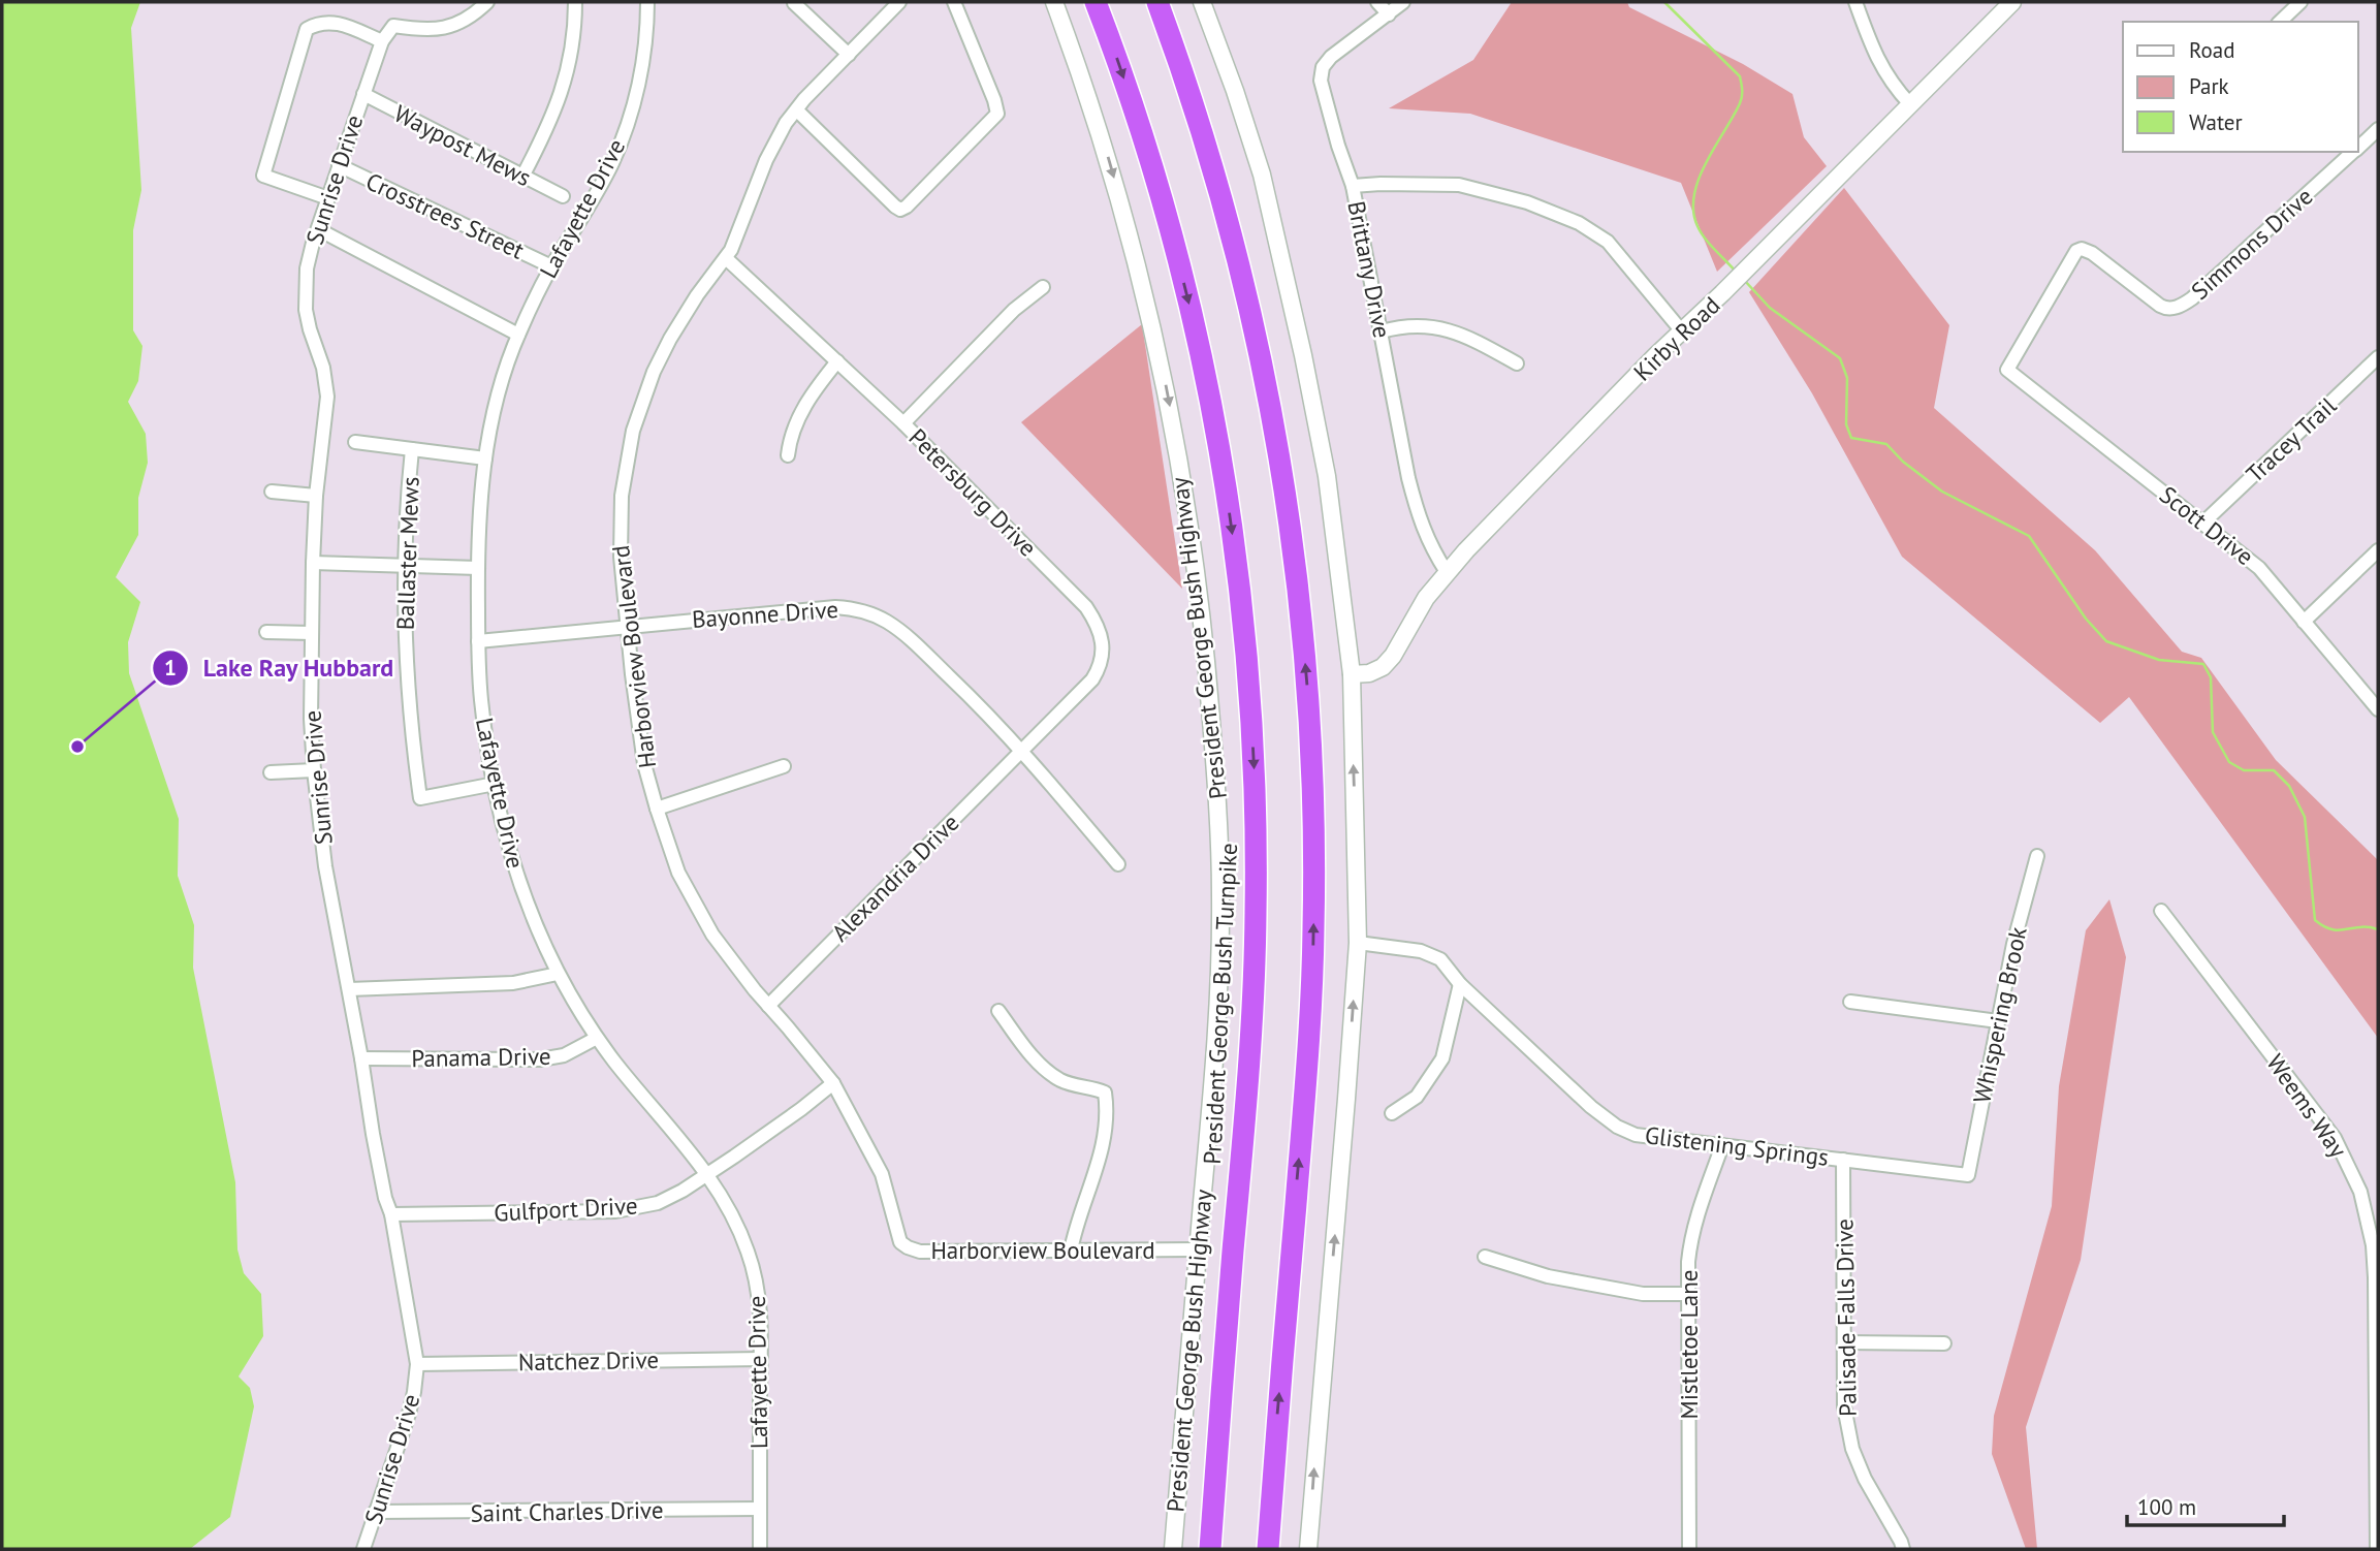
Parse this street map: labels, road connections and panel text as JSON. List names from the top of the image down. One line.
{"streets":{"highway":["President George Bush Turnpike"],"main road":["Kirby Road","President George Bush Highway"],"street":["Waypost Mews","Sunrise Drive","Lafayette Drive","Crosstrees Street","Simmons Drive","Brittany Drive","Tracey Trail","Petersburg Drive","Scott Drive","Ballaster Mews","Bayonne Drive","Harborview Boulevard","Alexandria Drive","Whispering Brook","Panama Drive","Weems Way","Glistening Springs","Gulfport Drive","Palisade Falls Drive","Mistletoe Lane","Natchez Drive","Saint Charles Drive"]},"crossings":[["Waypost Mews","Sunrise Drive"],["Sunrise Drive","Crosstrees Street"],["Sunrise Drive","Panama Drive"],["Sunrise Drive","Gulfport Drive"],["Sunrise Drive","Natchez Drive"],["Sunrise Drive","Saint Charles Drive"],["Lafayette Drive","Crosstrees Street"],["Lafayette Drive","Ballaster Mews"],["Lafayette Drive","Bayonne Drive"],["Lafayette Drive","Panama Drive"],["Lafayette Drive","Gulfport Drive"],["Lafayette Drive","Natchez Drive"],["Lafayette Drive","Saint Charles Drive"],["Simmons Drive","Scott Drive"],["Brittany Drive","Kirby Road"],["Tracey Trail","Scott Drive"],["Petersburg Drive","Bayonne Drive"],["Petersburg Drive","Harborview Boulevard"],["Petersburg Drive","Alexandria Drive"],["Bayonne Drive","Harborview Boulevard"],["Bayonne Drive","Alexandria Drive"],["President George Bush Highway","Harborview Boulevard"],["Harborview Boulevard","Alexandria Drive"],["Harborview Boulevard","Gulfport Drive"],["Whispering Brook","Glistening Springs"],["Glistening Springs","Palisade Falls Drive"],["Glistening Springs","Mistletoe Lane"]],"places":["Lake Ray Hubbard"],"legend":["Road","Park","Water"],"scale_bar":"100 m"}
